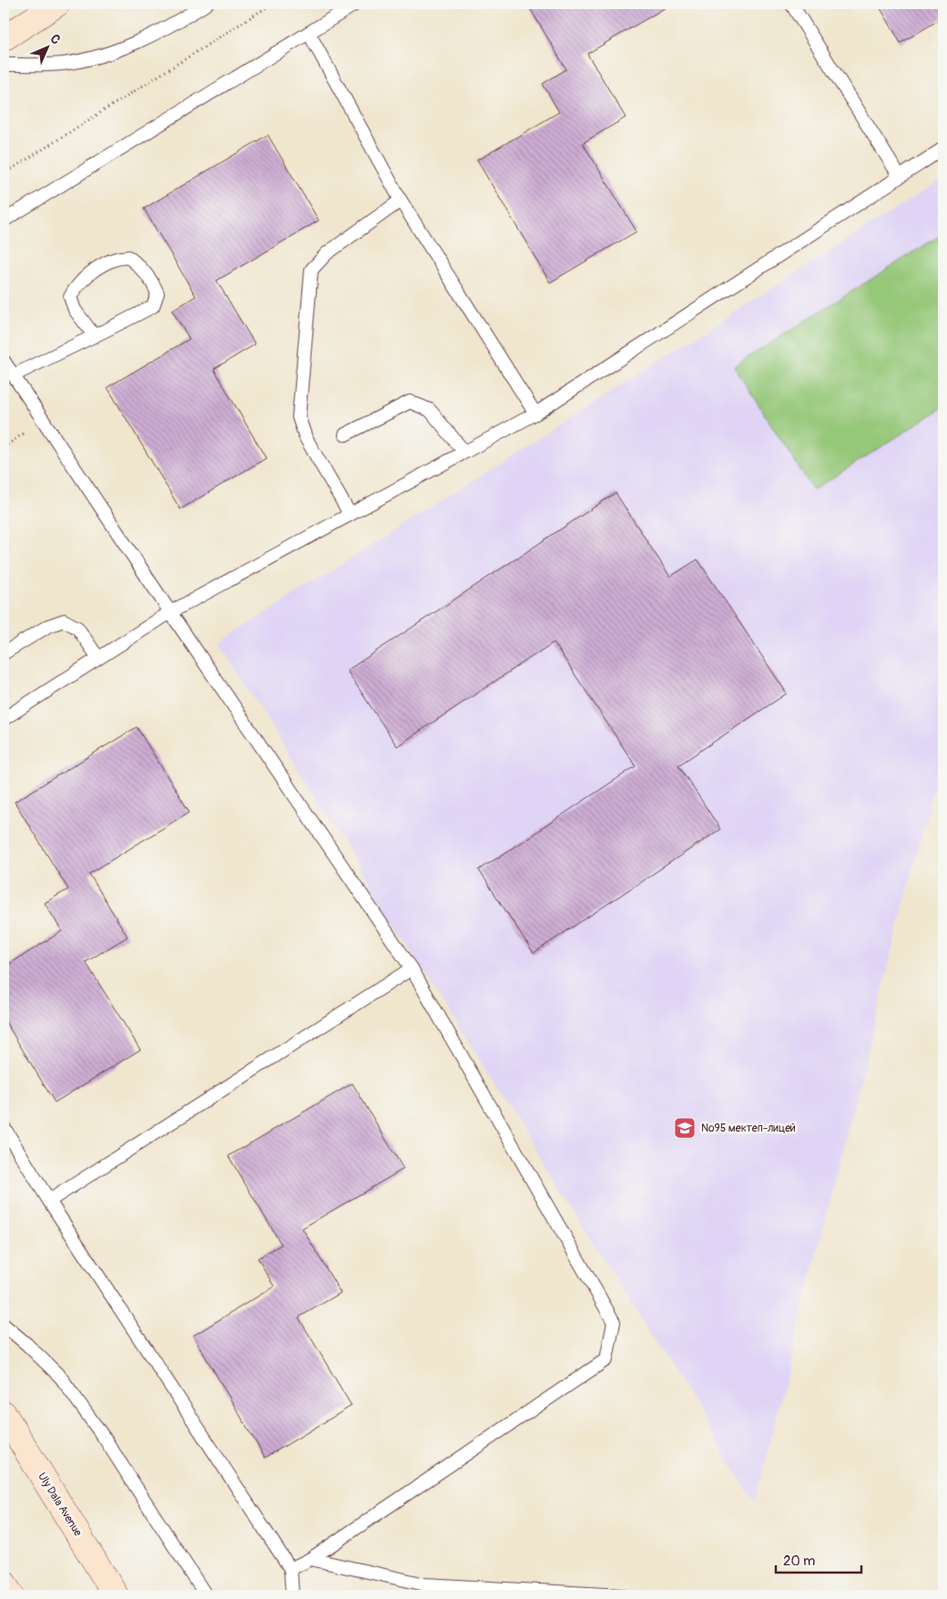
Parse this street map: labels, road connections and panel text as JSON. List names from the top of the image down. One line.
{"streets":{"main road":["Uly Dala Avenue"]},"places":{"school or university":["№95 мектеп-лицей"]},"scale_bar":"20 m","north":"top right"}
